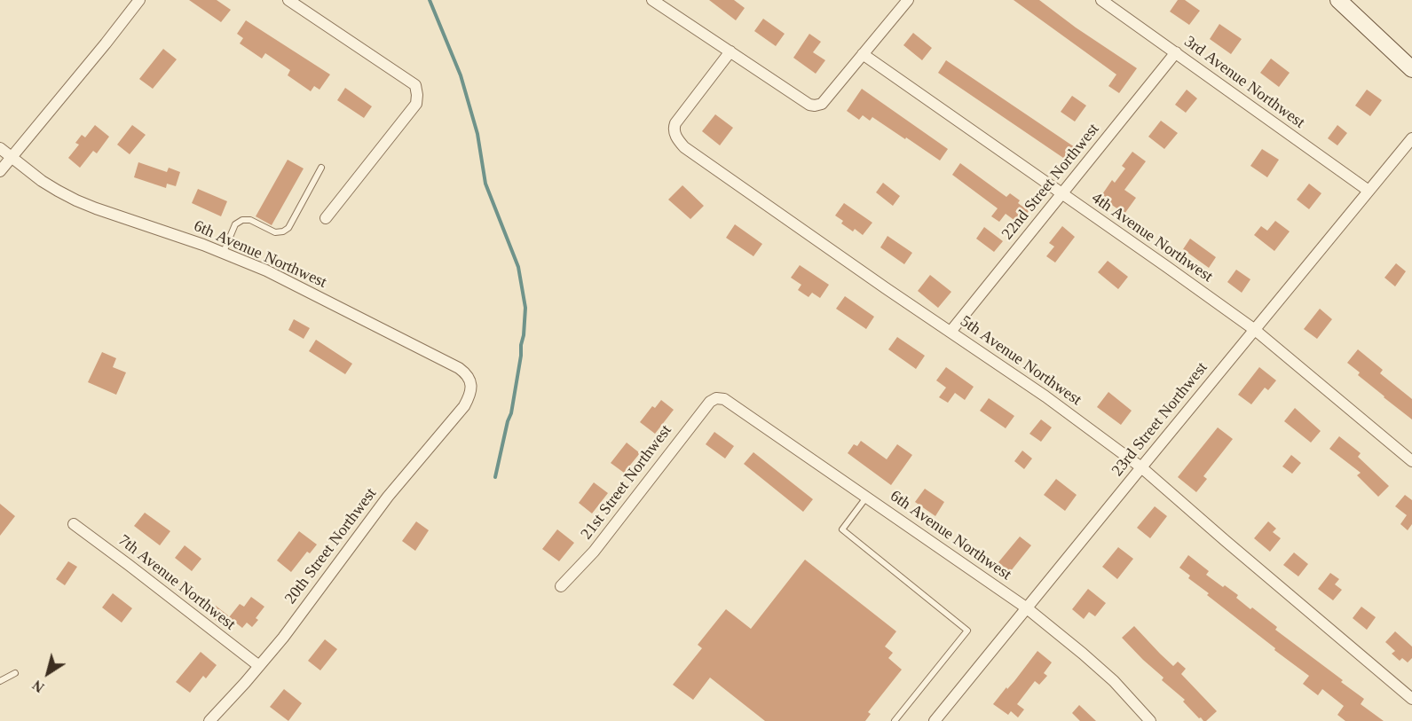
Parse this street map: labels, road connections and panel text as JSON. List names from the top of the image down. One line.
{"streets":{"street":["3rd Avenue Northwest","22nd Street Northwest","4th Avenue Northwest","6th Avenue Northwest","5th Avenue Northwest","23rd Street Northwest","21st Street Northwest","20th Street Northwest","7th Avenue Northwest"]},"crossings":[["3rd Avenue Northwest","22nd Street Northwest"],["3rd Avenue Northwest","23rd Street Northwest"],["22nd Street Northwest","4th Avenue Northwest"],["22nd Street Northwest","5th Avenue Northwest"],["4th Avenue Northwest","23rd Street Northwest"],["6th Avenue Northwest","23rd Street Northwest"],["6th Avenue Northwest","21st Street Northwest"],["6th Avenue Northwest","20th Street Northwest"],["5th Avenue Northwest","23rd Street Northwest"],["20th Street Northwest","7th Avenue Northwest"]],"north":"bottom left"}
